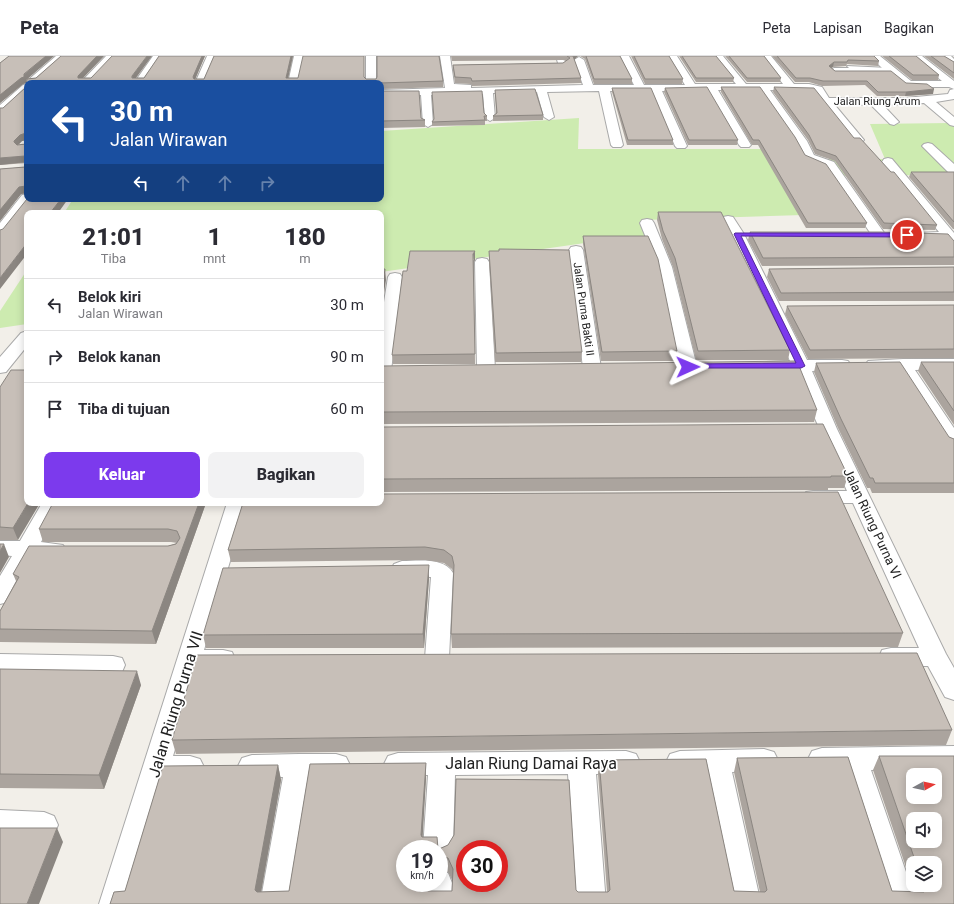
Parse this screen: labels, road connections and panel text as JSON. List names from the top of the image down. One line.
{"streets":{"street":["Jalan Riung Arum","Jalan Purna Bakti II","Jalan Riung Purna VI","Jalan Riung Purna VII","Jalan Riung Damai Raya"]},"crossings":[["Jalan Riung Purna VII","Jalan Riung Damai Raya"]],"north":"right","page":{"header":"Peta","nav":["Peta","Lapisan","Bagikan"],"turn":["30 m","Jalan Wirawan"],"eta":["21:01","Tiba","1","mnt","180","m"],"list":[{"name":"Belok kiri","note":"Jalan Wirawan","value":"30 m"},{"name":"Belok kanan","value":"90 m"},{"name":"Tiba di tujuan","value":"60 m"}],"buttons":["Keluar","Bagikan"],"speed":"19 km/h","limit":"30"}}
